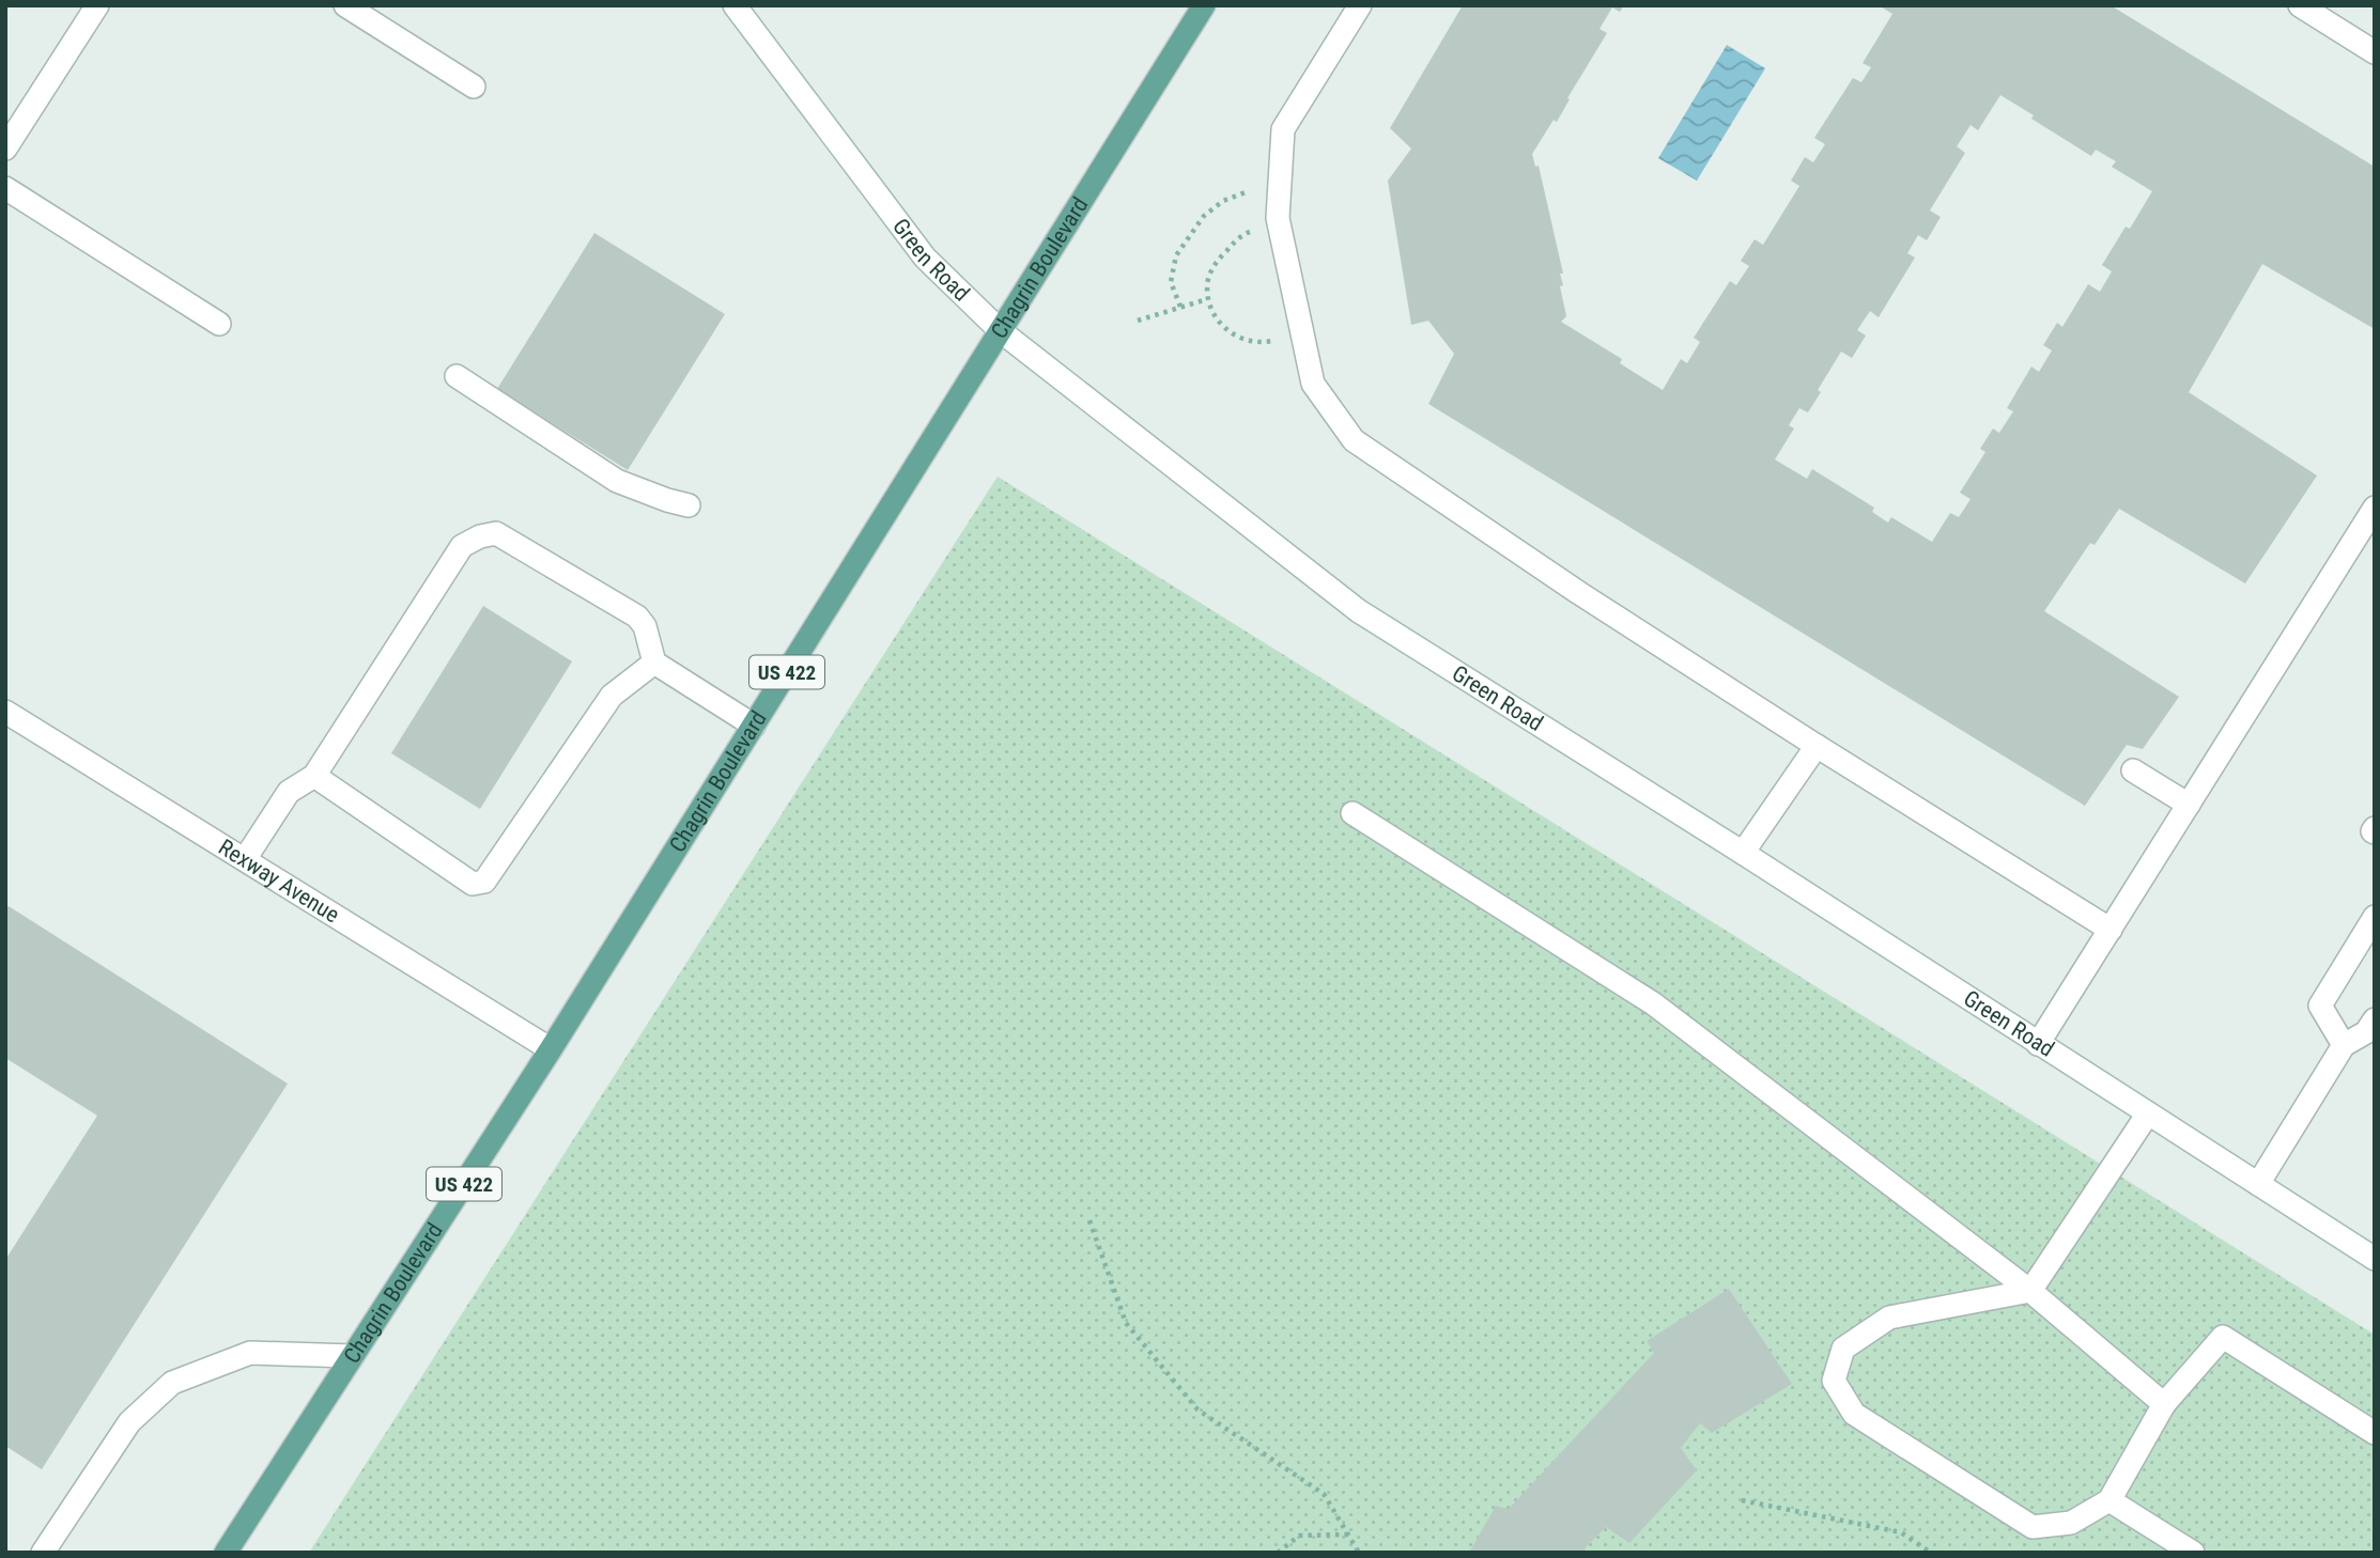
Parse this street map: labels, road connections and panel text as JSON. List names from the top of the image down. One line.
{"streets":{"main road":["Green Road","Chagrin Boulevard","US 422","Rexway Avenue"]},"crossings":[["Green Road","Chagrin Boulevard"],["Chagrin Boulevard","Rexway Avenue"]]}
